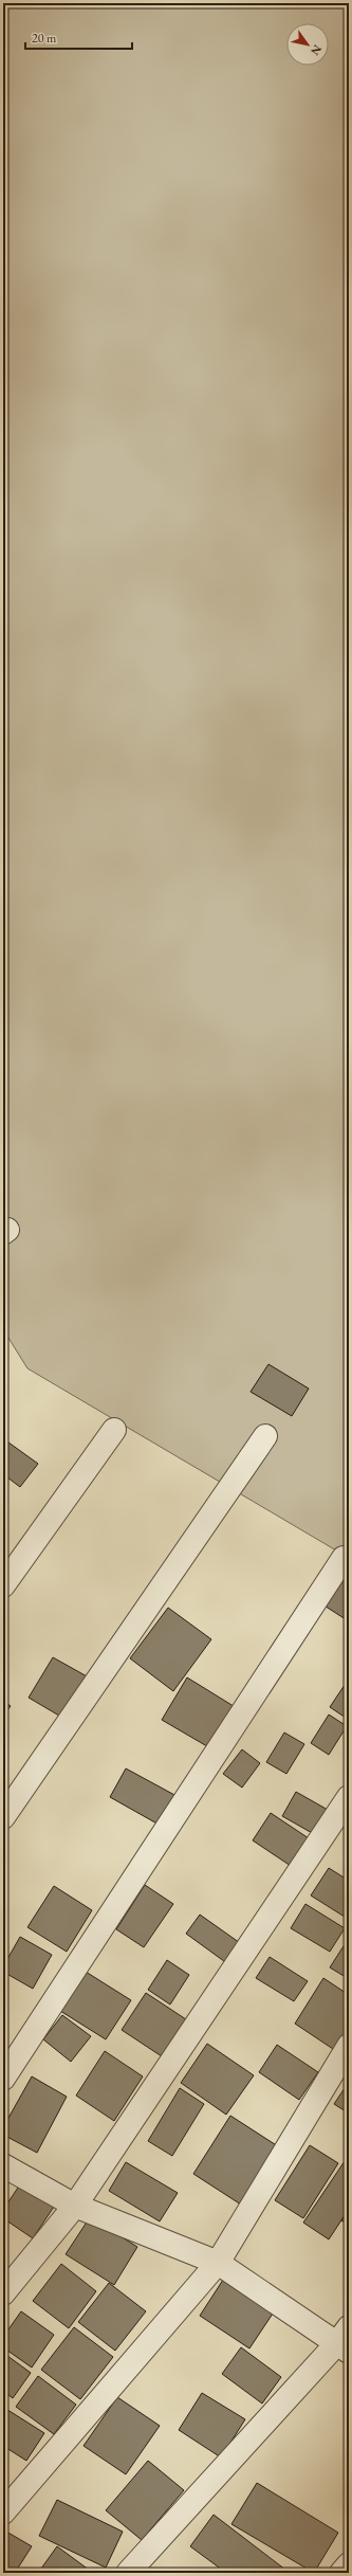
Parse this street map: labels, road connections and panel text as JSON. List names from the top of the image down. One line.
{"scale_bar":"20 m","north":"bottom right"}
